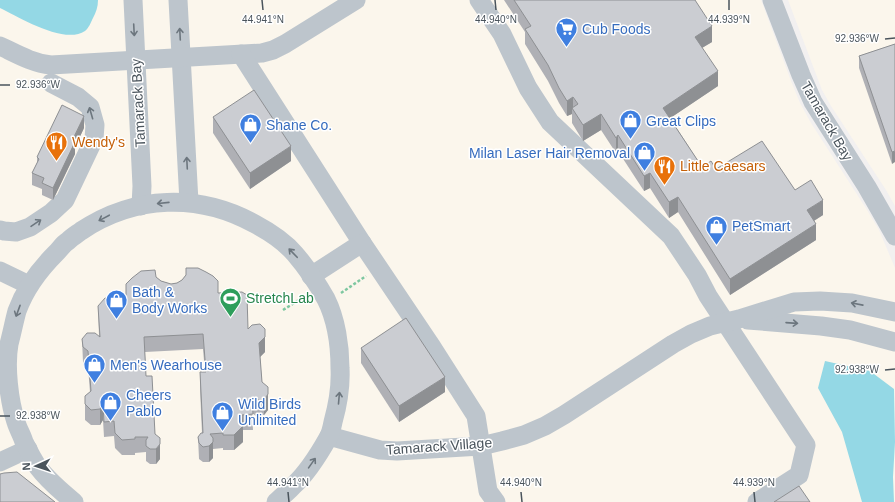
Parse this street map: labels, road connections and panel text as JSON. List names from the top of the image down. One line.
{"streets":{"street":["Tamarack Bay","Tamarack Village"]},"places":{"supermarket":["Cub Foods"],"shop":["Great Clips","Shane Co.","Milan Laser Hair Removal","PetSmart","Bath & Body Works","Men's Wearhouse","Cheers Pablo","Wild Birds Unlimited"],"restaurant":["Wendy's","Little Caesars"],"sports":["StretchLab"]},"north":"left","coordinates":["44.941°N","44.940°N","44.939°N","92.936°W","92.938°W"]}
